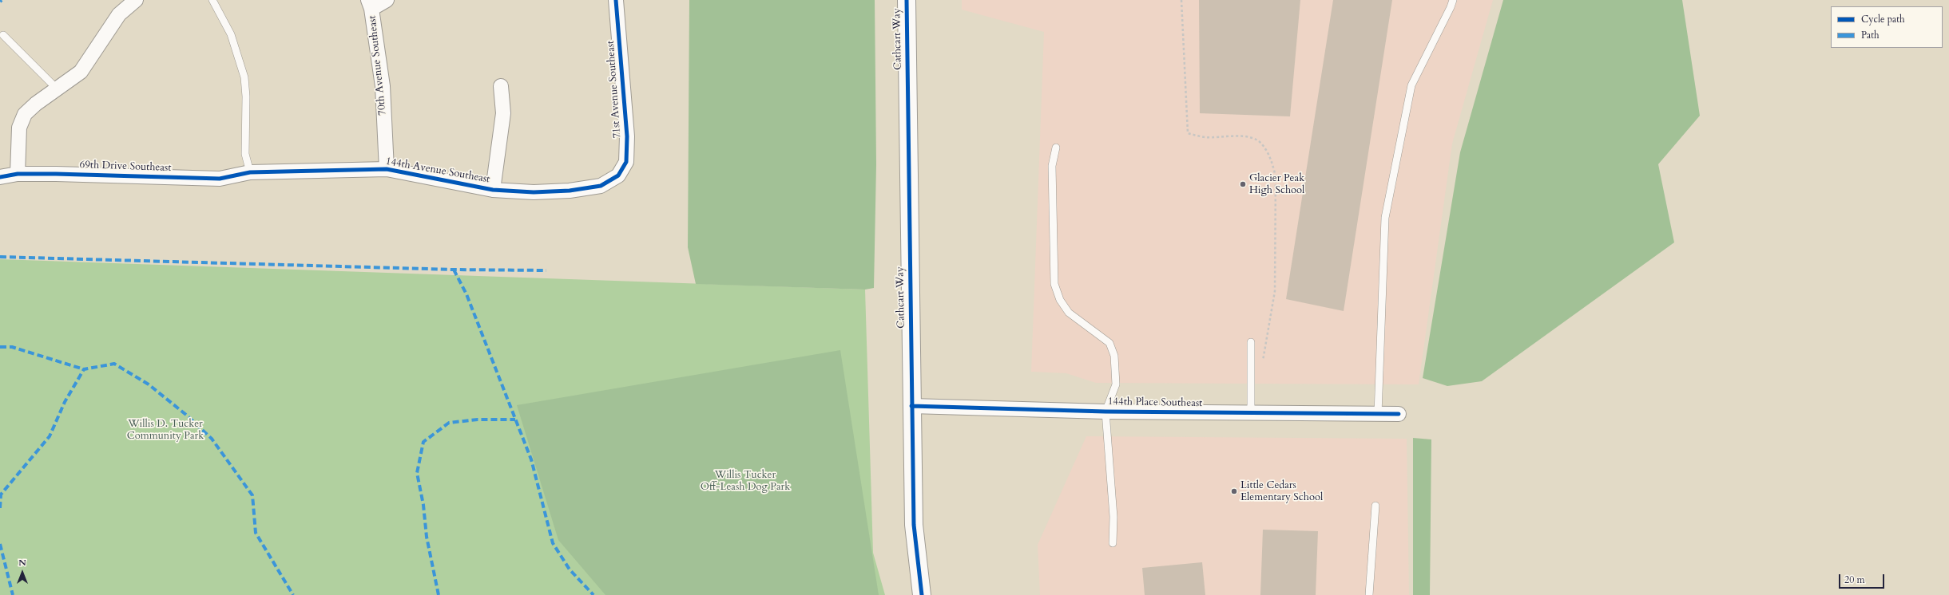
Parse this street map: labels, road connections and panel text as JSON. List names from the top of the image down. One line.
{"streets":{"main road":["Cathcart Way"],"street":["70th Avenue Southeast","71st Avenue Southeast","69th Drive Southeast","144th Avenue Southeast","144th Place Southeast"]},"crossings":[["Cathcart Way","144th Place Southeast"],["70th Avenue Southeast","144th Avenue Southeast"],["71st Avenue Southeast","144th Avenue Southeast"],["69th Drive Southeast","144th Avenue Southeast"]],"parks":["Willis D. Tucker Community Park","Willis Tucker Off-Leash Dog Park"],"places":["Glacier Peak High School","Little Cedars Elementary School"],"legend":["Cycle path","Path"],"scale_bar":"20 m","north":"top"}
